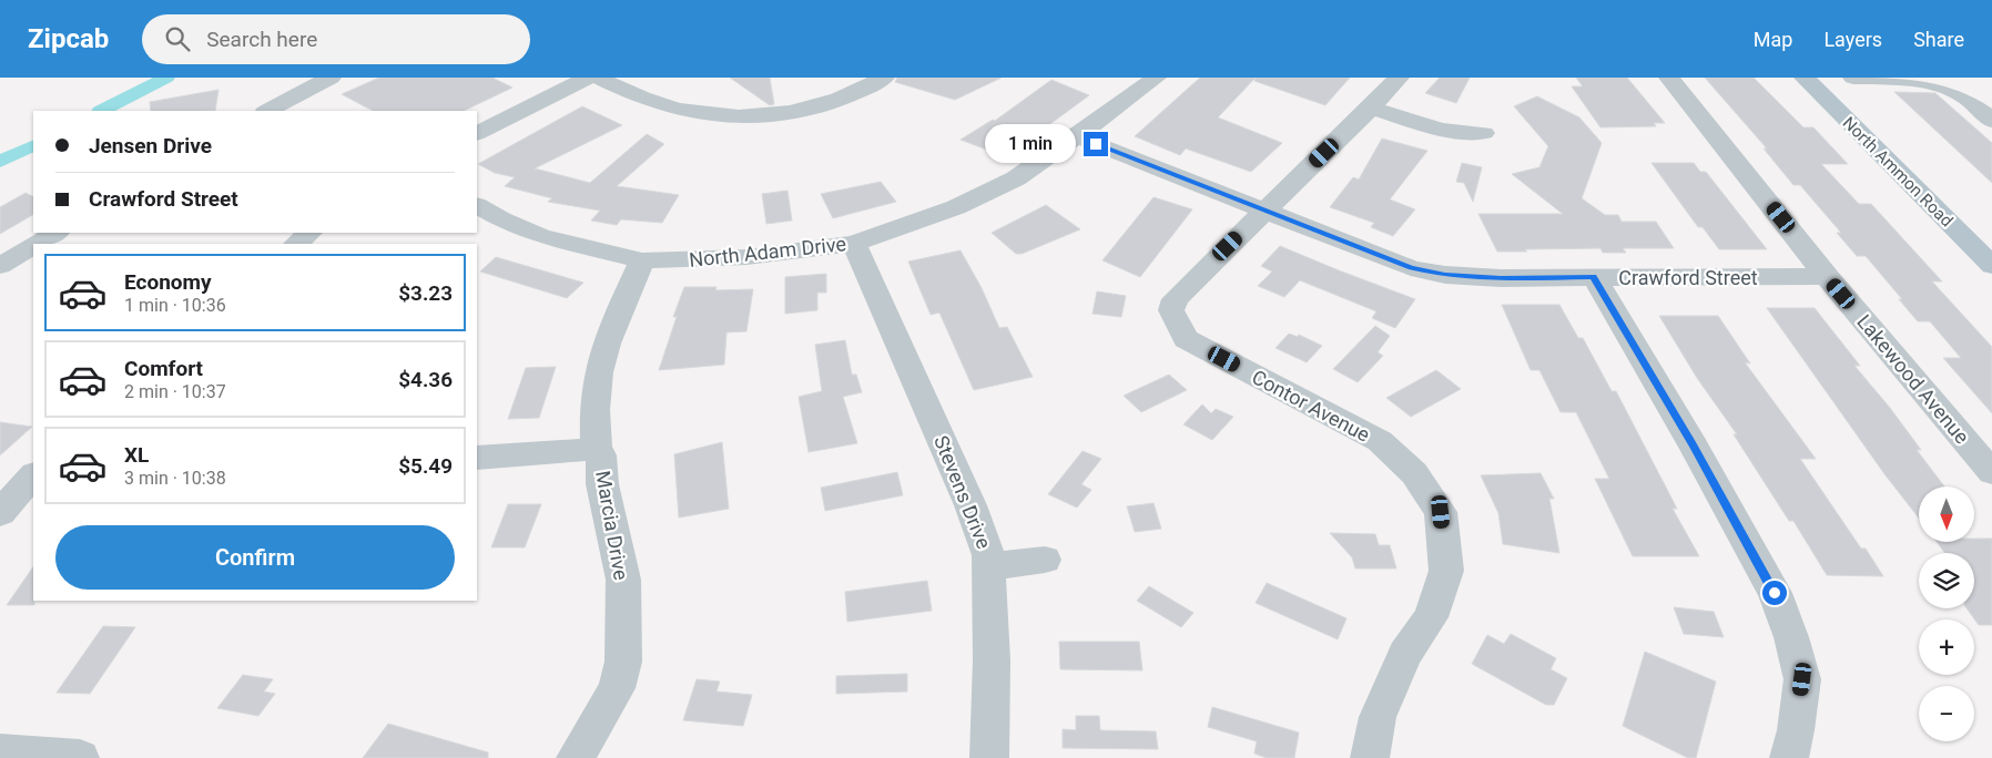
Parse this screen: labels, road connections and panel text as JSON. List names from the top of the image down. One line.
{"streets":{"main road":["North Ammon Road"],"street":["North Adam Drive","Crawford Street","Lakewood Avenue","Contor Avenue","Stevens Drive","Marcia Drive"]},"crossings":[["North Adam Drive","Crawford Street"],["North Adam Drive","Stevens Drive"],["North Adam Drive","Marcia Drive"],["Crawford Street","Lakewood Avenue"],["Crawford Street","Contor Avenue"]],"north":"bottom","page":{"header":"Zipcab","search":"Search here","nav":["Map","Layers","Share"],"banner":["Jensen Drive","Crawford Street"],"bubble":"1 min","list":[{"name":"Economy","note":"1 min · 10:36","value":"$3.23"},{"name":"Comfort","note":"2 min · 10:37","value":"$4.36"},{"name":"XL","note":"3 min · 10:38","value":"$5.49"}],"map_buttons":["+","−"],"buttons":"Confirm"}}
